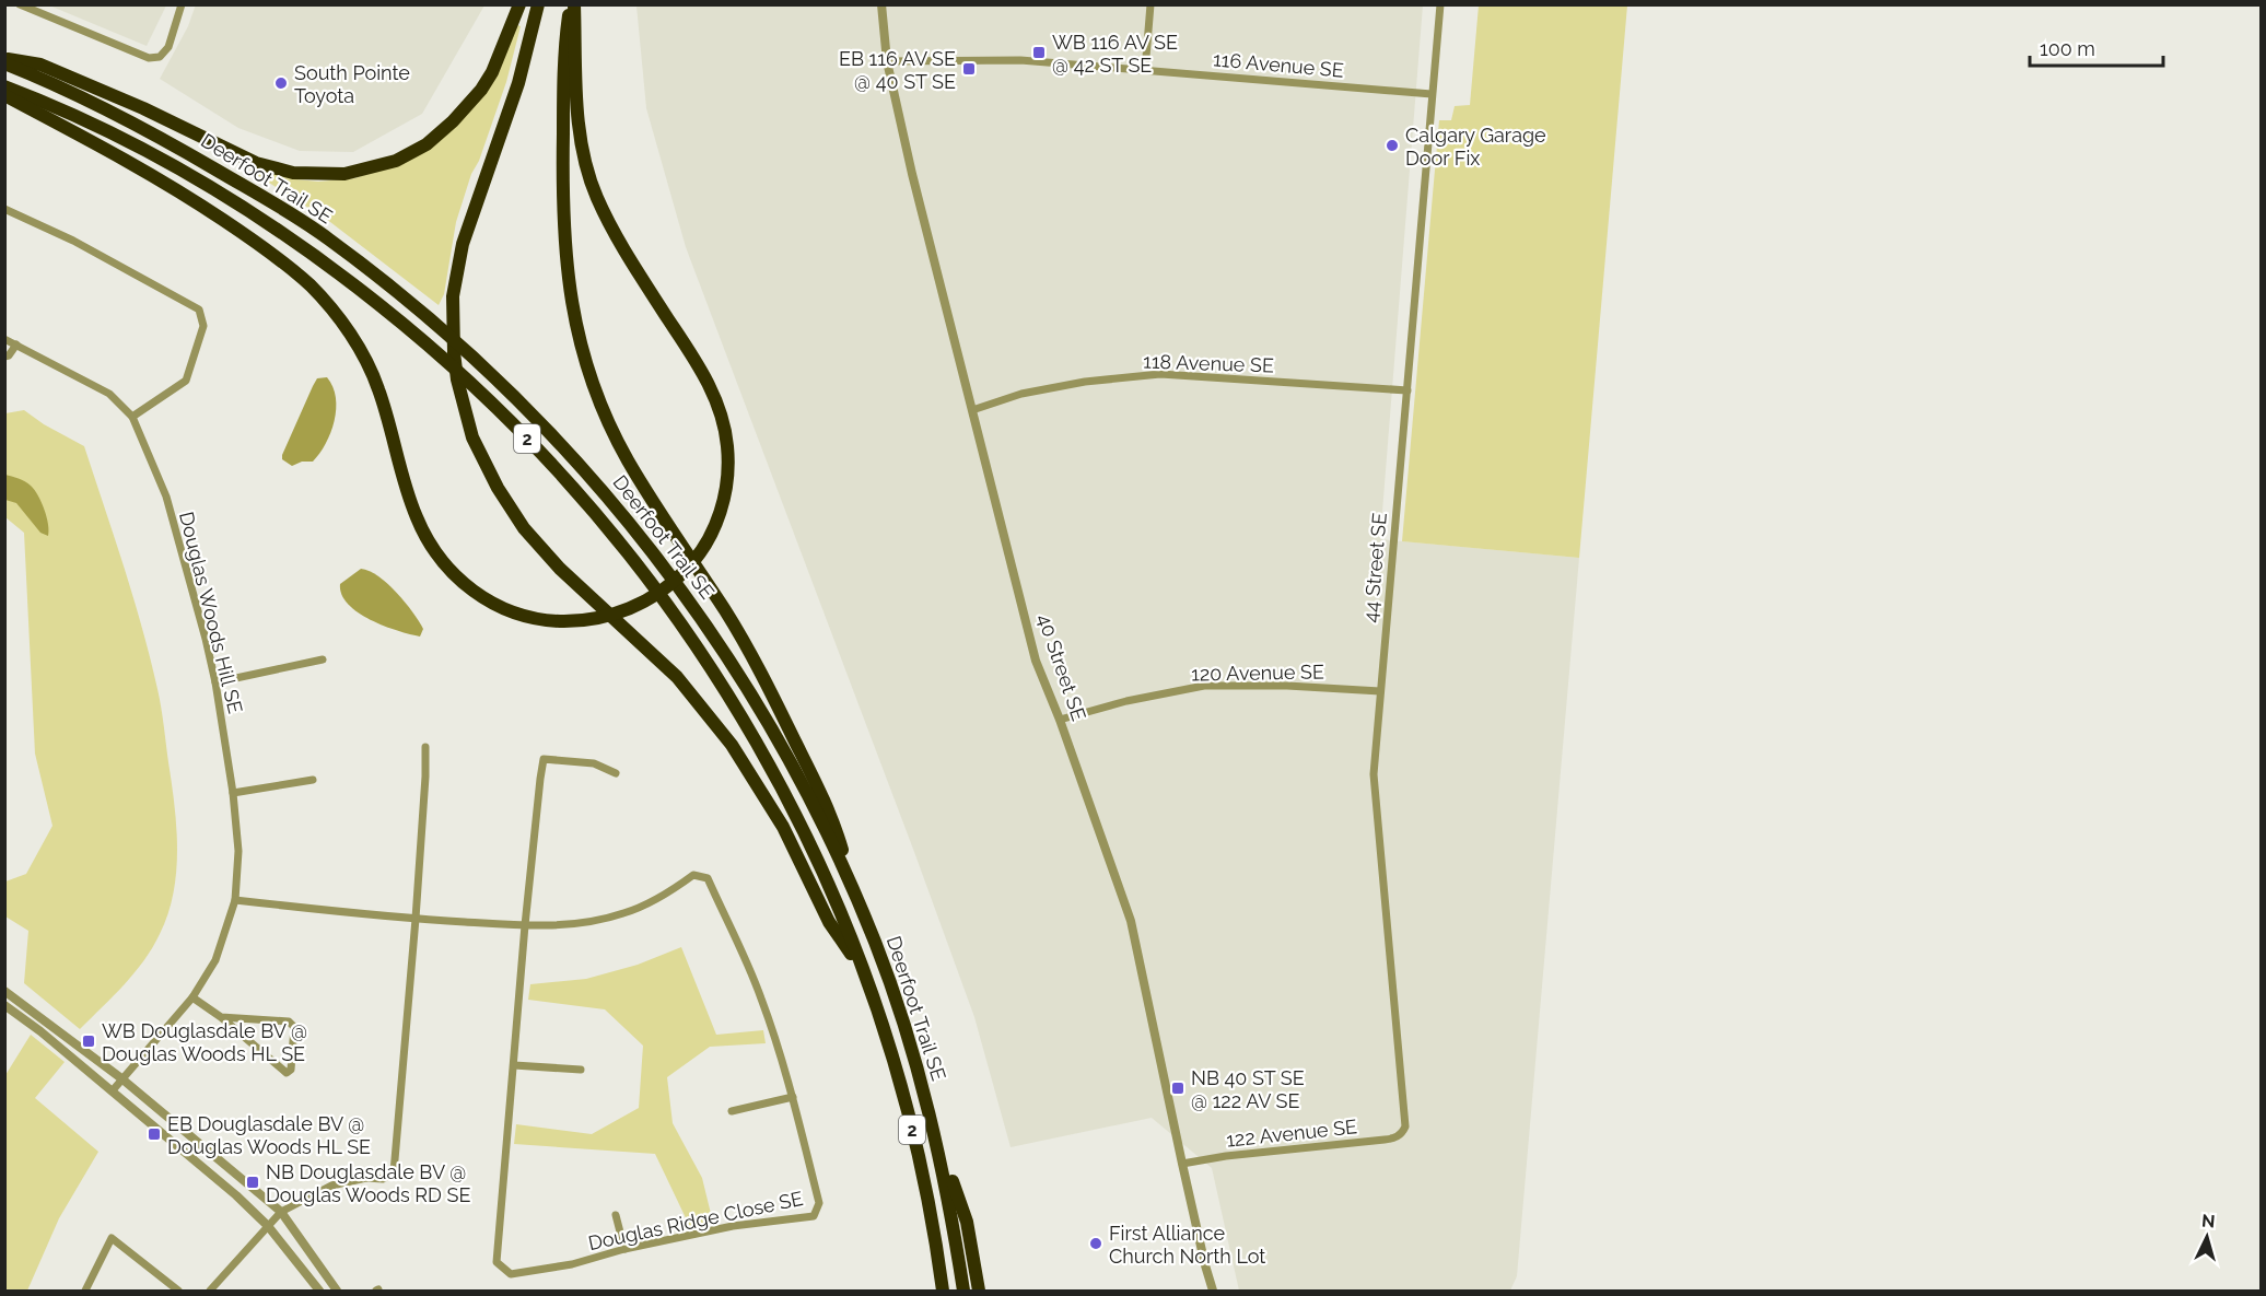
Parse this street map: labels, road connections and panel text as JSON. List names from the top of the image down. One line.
{"streets":{"highway":["Deerfoot Trail SE","2"],"street":["116 Avenue SE","118 Avenue SE","44 Street SE","Douglas Woods Hill SE","40 Street SE","120 Avenue SE","122 Avenue SE","Douglas Ridge Close SE"]},"crossings":[["116 Avenue SE","44 Street SE"],["116 Avenue SE","40 Street SE"],["118 Avenue SE","44 Street SE"],["118 Avenue SE","40 Street SE"],["44 Street SE","120 Avenue SE"],["44 Street SE","122 Avenue SE"],["Douglas Woods Hill SE","Douglas Ridge Close SE"],["40 Street SE","120 Avenue SE"],["40 Street SE","122 Avenue SE"]],"places":{"transit":["WB 116 AV SE @ 42 ST SE","EB 116 AV SE @ 40 ST SE","WB Douglasdale BV @ Douglas Woods HL SE","NB 40 ST SE @ 122 AV SE","EB Douglasdale BV @ Douglas Woods HL SE","NB Douglasdale BV @ Douglas Woods RD SE"],"other":["South Pointe Toyota","Calgary Garage Door Fix","First Alliance Church North Lot"]},"scale_bar":"100 m","north":"top"}
